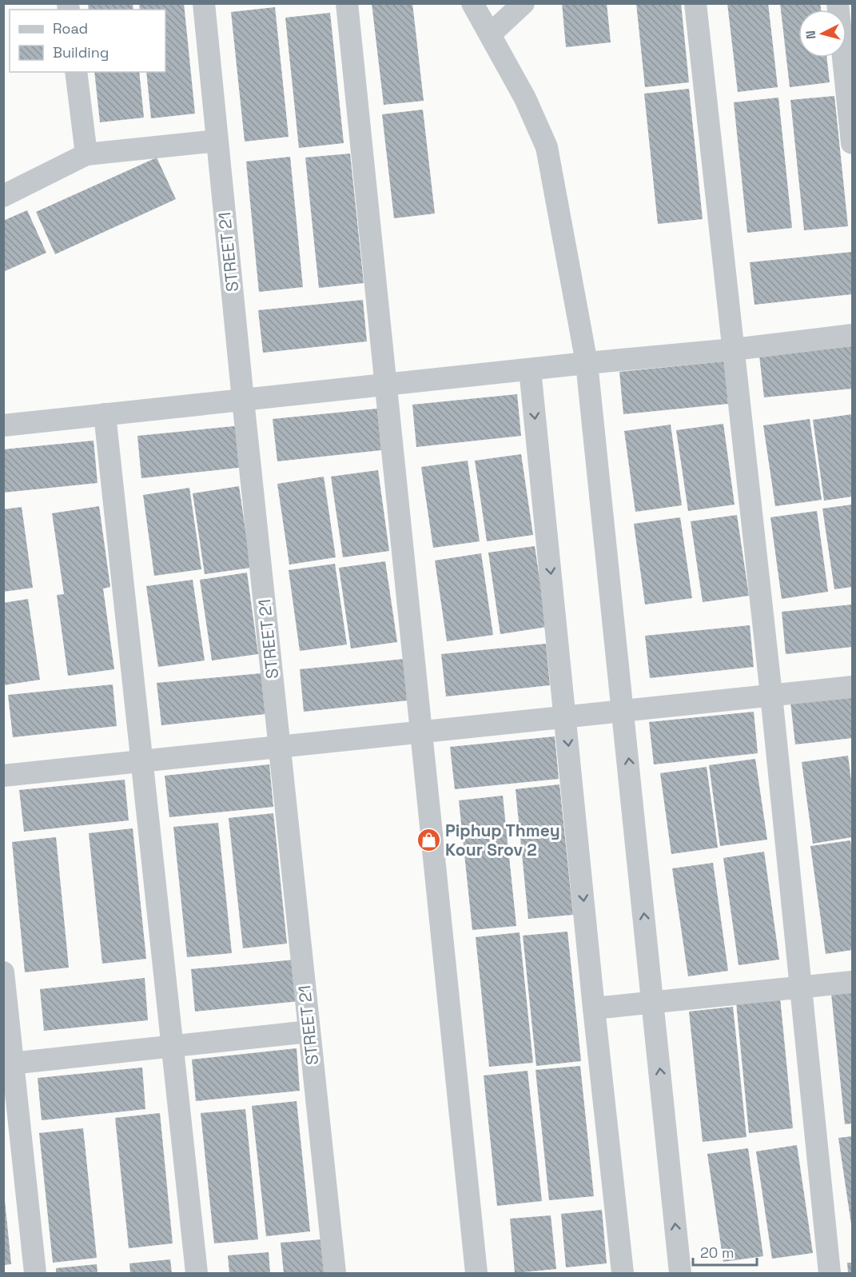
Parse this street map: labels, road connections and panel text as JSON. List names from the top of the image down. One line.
{"streets":{"street":["STREET 21"]},"places":{"shop":["Piphup Thmey Kour Srov 2"]},"legend":["Road","Building"],"scale_bar":"20 m","north":"left"}
